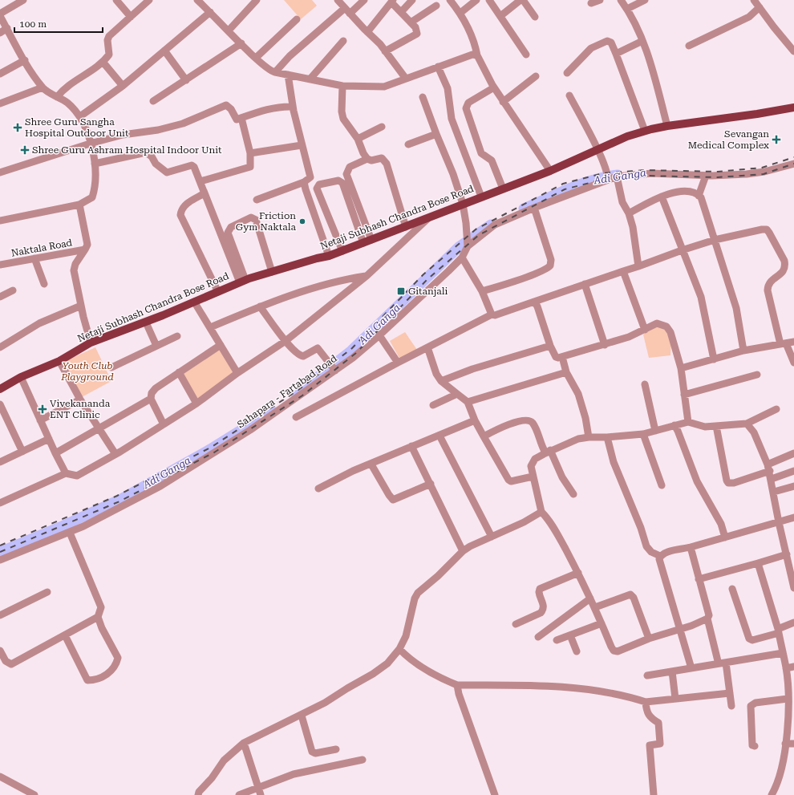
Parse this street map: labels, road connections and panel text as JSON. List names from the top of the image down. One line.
{"streets":{"main road":["Netaji Subhash Chandra Bose Road"],"street":["Naktala Road","Sahapara - Fartabad Road"]},"crossings":[["Netaji Subhash Chandra Bose Road","Naktala Road"]],"water":["Adi Ganga"],"parks":["Youth Club Playground"],"places":{"health":["Shree Guru Sangha Hospital Outdoor Unit","Sevangan Medical Complex","Shree Guru Ashram Hospital Indoor Unit","Vivekananda ENT Clinic"],"other":["Friction Gym Naktala"],"transit":["Gitanjali"]},"scale_bar":"100 m"}
